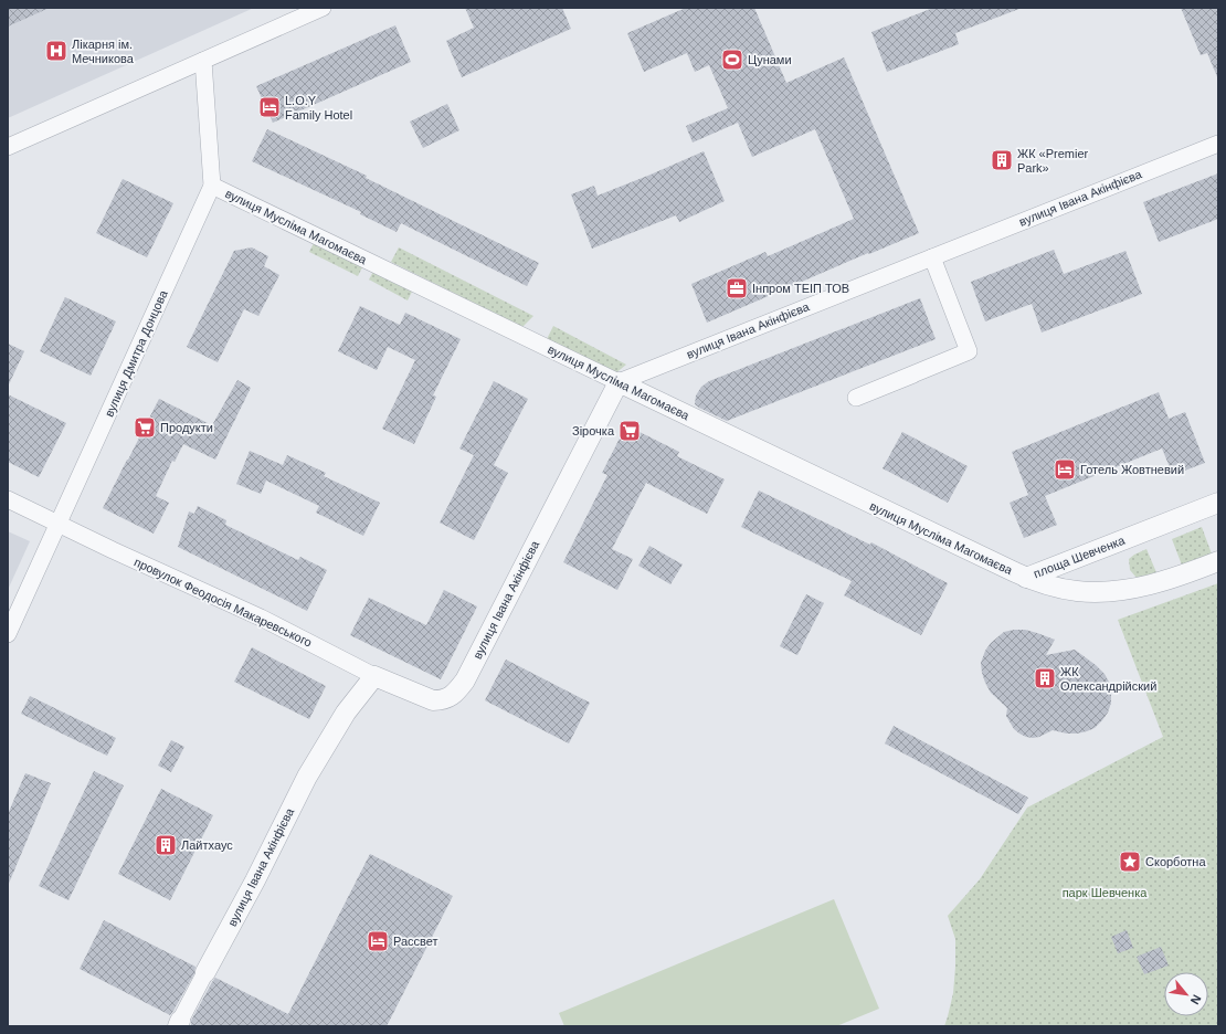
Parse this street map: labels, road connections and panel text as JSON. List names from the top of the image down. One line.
{"streets":{"street":["вулиця Івана Акінфієва","вулиця Мусліма Магомаєва","вулиця Дмитра Донцова","площа Шевченка","провулок Феодосія Макаревського"]},"crossings":[["вулиця Івана Акінфієва","вулиця Мусліма Магомаєва"],["вулиця Івана Акінфієва","провулок Феодосія Макаревського"],["вулиця Мусліма Магомаєва","вулиця Дмитра Донцова"],["вулиця Мусліма Магомаєва","площа Шевченка"],["вулиця Дмитра Донцова","провулок Феодосія Макаревського"]],"parks":["парк Шевченка"],"places":{"hospital":["Лікарня ім. Мечникова"],"sports":["Цунами"],"hotel":["L.O.Y Family Hotel","Готель Жовтневий","Рассвет"],"building":["ЖК «Premier Park»","ЖК Олександрійский","Лайтхаус"],"office":["Інпром ТЕІП ТОВ"],"supermarket":["Продукти","Зірочка"],"place":["Скорботна"]},"north":"bottom right"}
